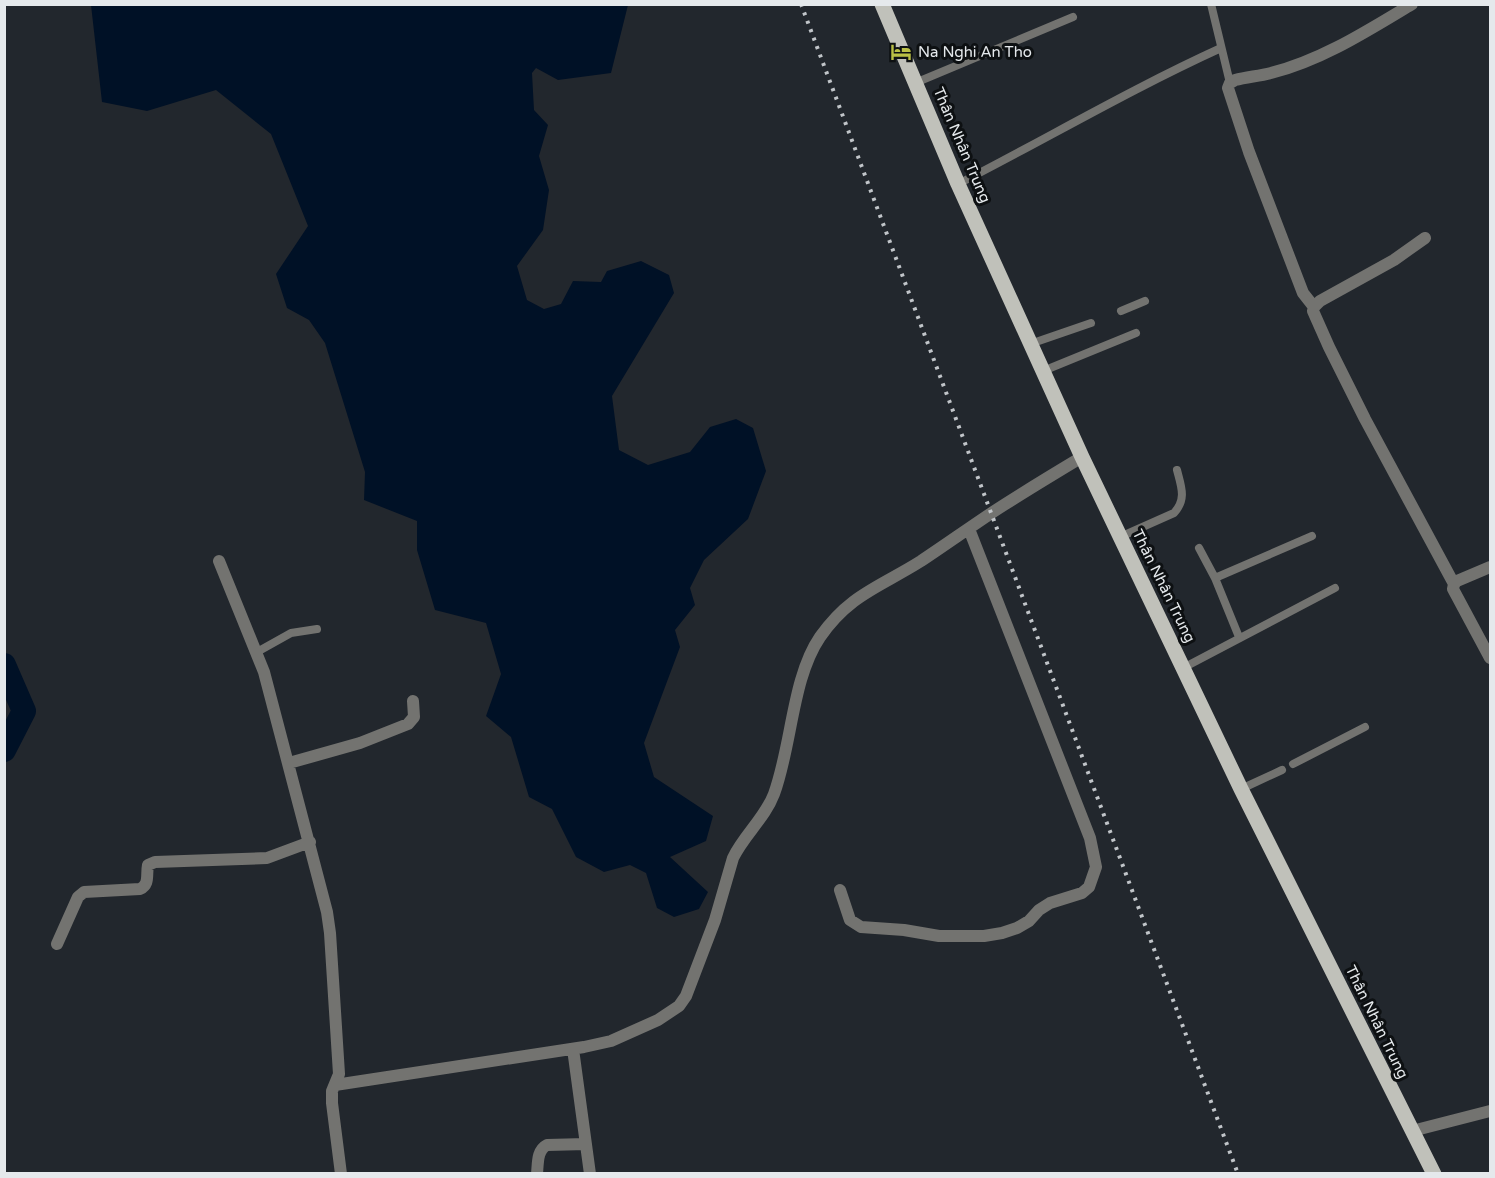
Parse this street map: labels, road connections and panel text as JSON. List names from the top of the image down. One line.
{"streets":{"main road":["Thân Nhân Trung"]},"places":{"hotel":["Na Nghi An Tho"]}}
